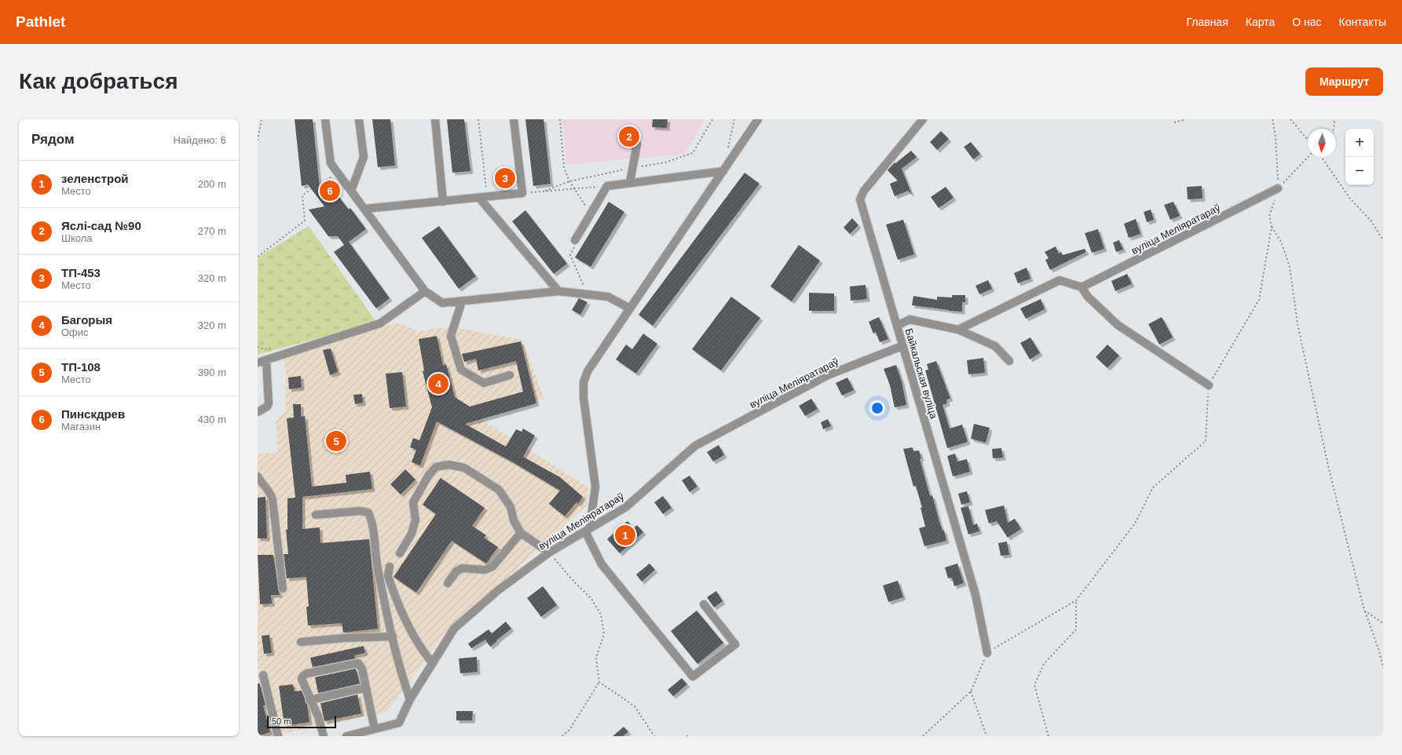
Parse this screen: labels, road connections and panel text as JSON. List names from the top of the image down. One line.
{"streets":{"street":["вуліца Меліяратараў","Байкальская вуліца"]},"crossings":[["вуліца Меліяратараў","Байкальская вуліца"]],"scale_bar":"50 m","north":"bottom","page":{"header":"Pathlet","nav":["Главная","Карта","О нас","Контакты"],"buttons":"Маршрут","title":"Как добраться","heading":["Рядом","Найдено: 6"],"pins":["2","3","6","4","5","1"],"map_buttons":["+","−"],"list":[{"mark":"1","name":"зеленстрой","note":"Место","value":"200 m"},{"mark":"2","name":"Яслі-сад №90","note":"Школа","value":"270 m"},{"mark":"3","name":"ТП-453","note":"Место","value":"320 m"},{"mark":"4","name":"Багорыя","note":"Офис","value":"320 m"},{"mark":"5","name":"ТП-108","note":"Место","value":"390 m"},{"mark":"6","name":"Пинскдрев","note":"Магазин","value":"430 m"}],"scale":"50 m"}}
